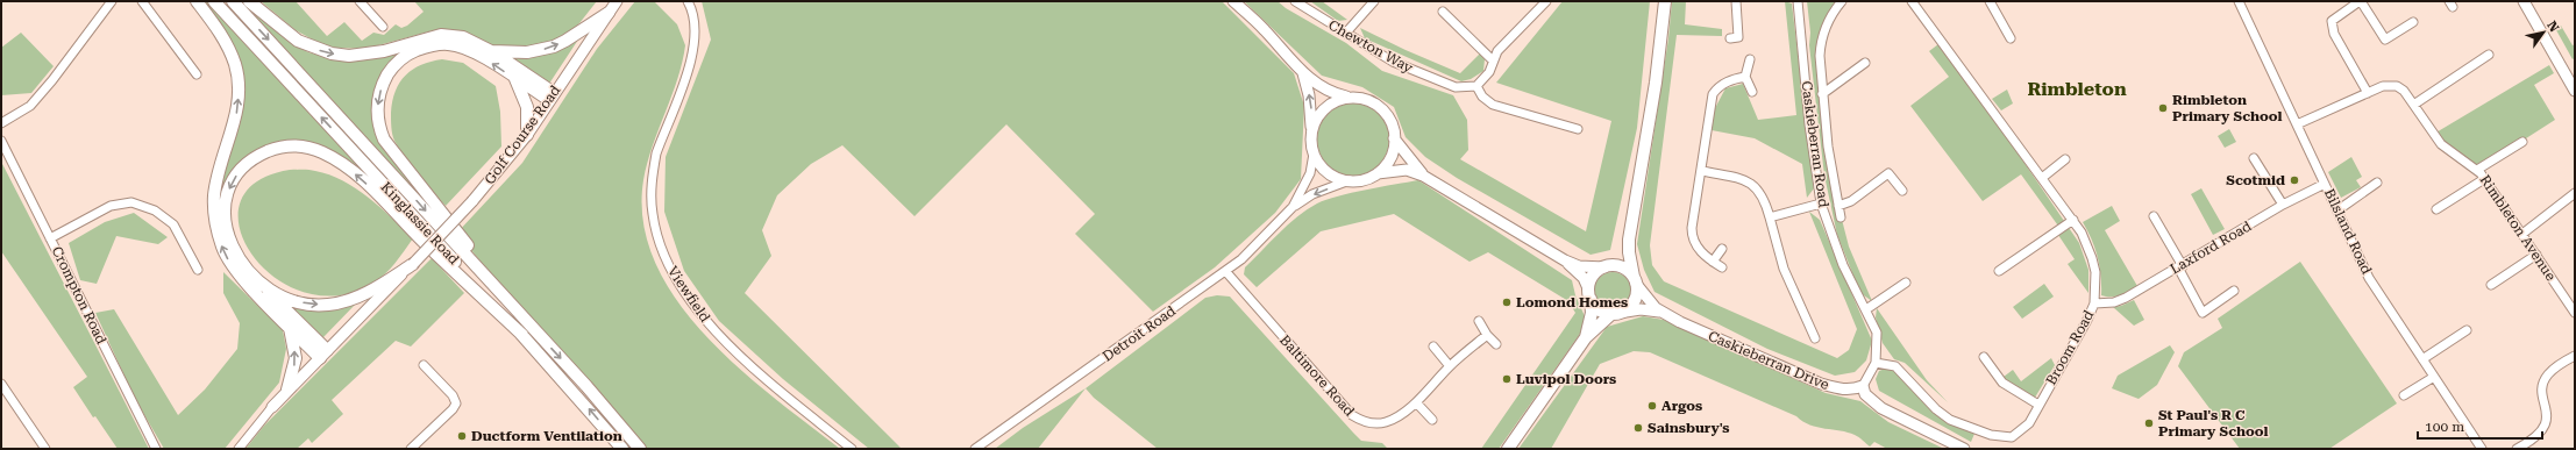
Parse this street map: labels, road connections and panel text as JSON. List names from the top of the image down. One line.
{"streets":{"main road":["Kinglassie Road"],"street":["Chewton Way","Golf Course Road","Caskieberran Road","Rimbleton Avenue","Bilsland Road","Laxford Road","Viewfield","Crompton Road","Detroit Road","Broom Road","Caskieberran Drive","Baltimore Road"]},"crossings":[["Caskieberran Road","Broom Road"],["Caskieberran Road","Caskieberran Drive"],["Rimbleton Avenue","Bilsland Road"],["Bilsland Road","Laxford Road"],["Laxford Road","Broom Road"],["Detroit Road","Baltimore Road"]],"districts":["Rimbleton"],"places":["Rimbleton Primary School","Scotmid","Lomond Homes","Luvipol Doors","Argos","St Paul's R C Primary School","Sainsbury's","Ductform Ventilation"],"scale_bar":"100 m","north":"top right"}
